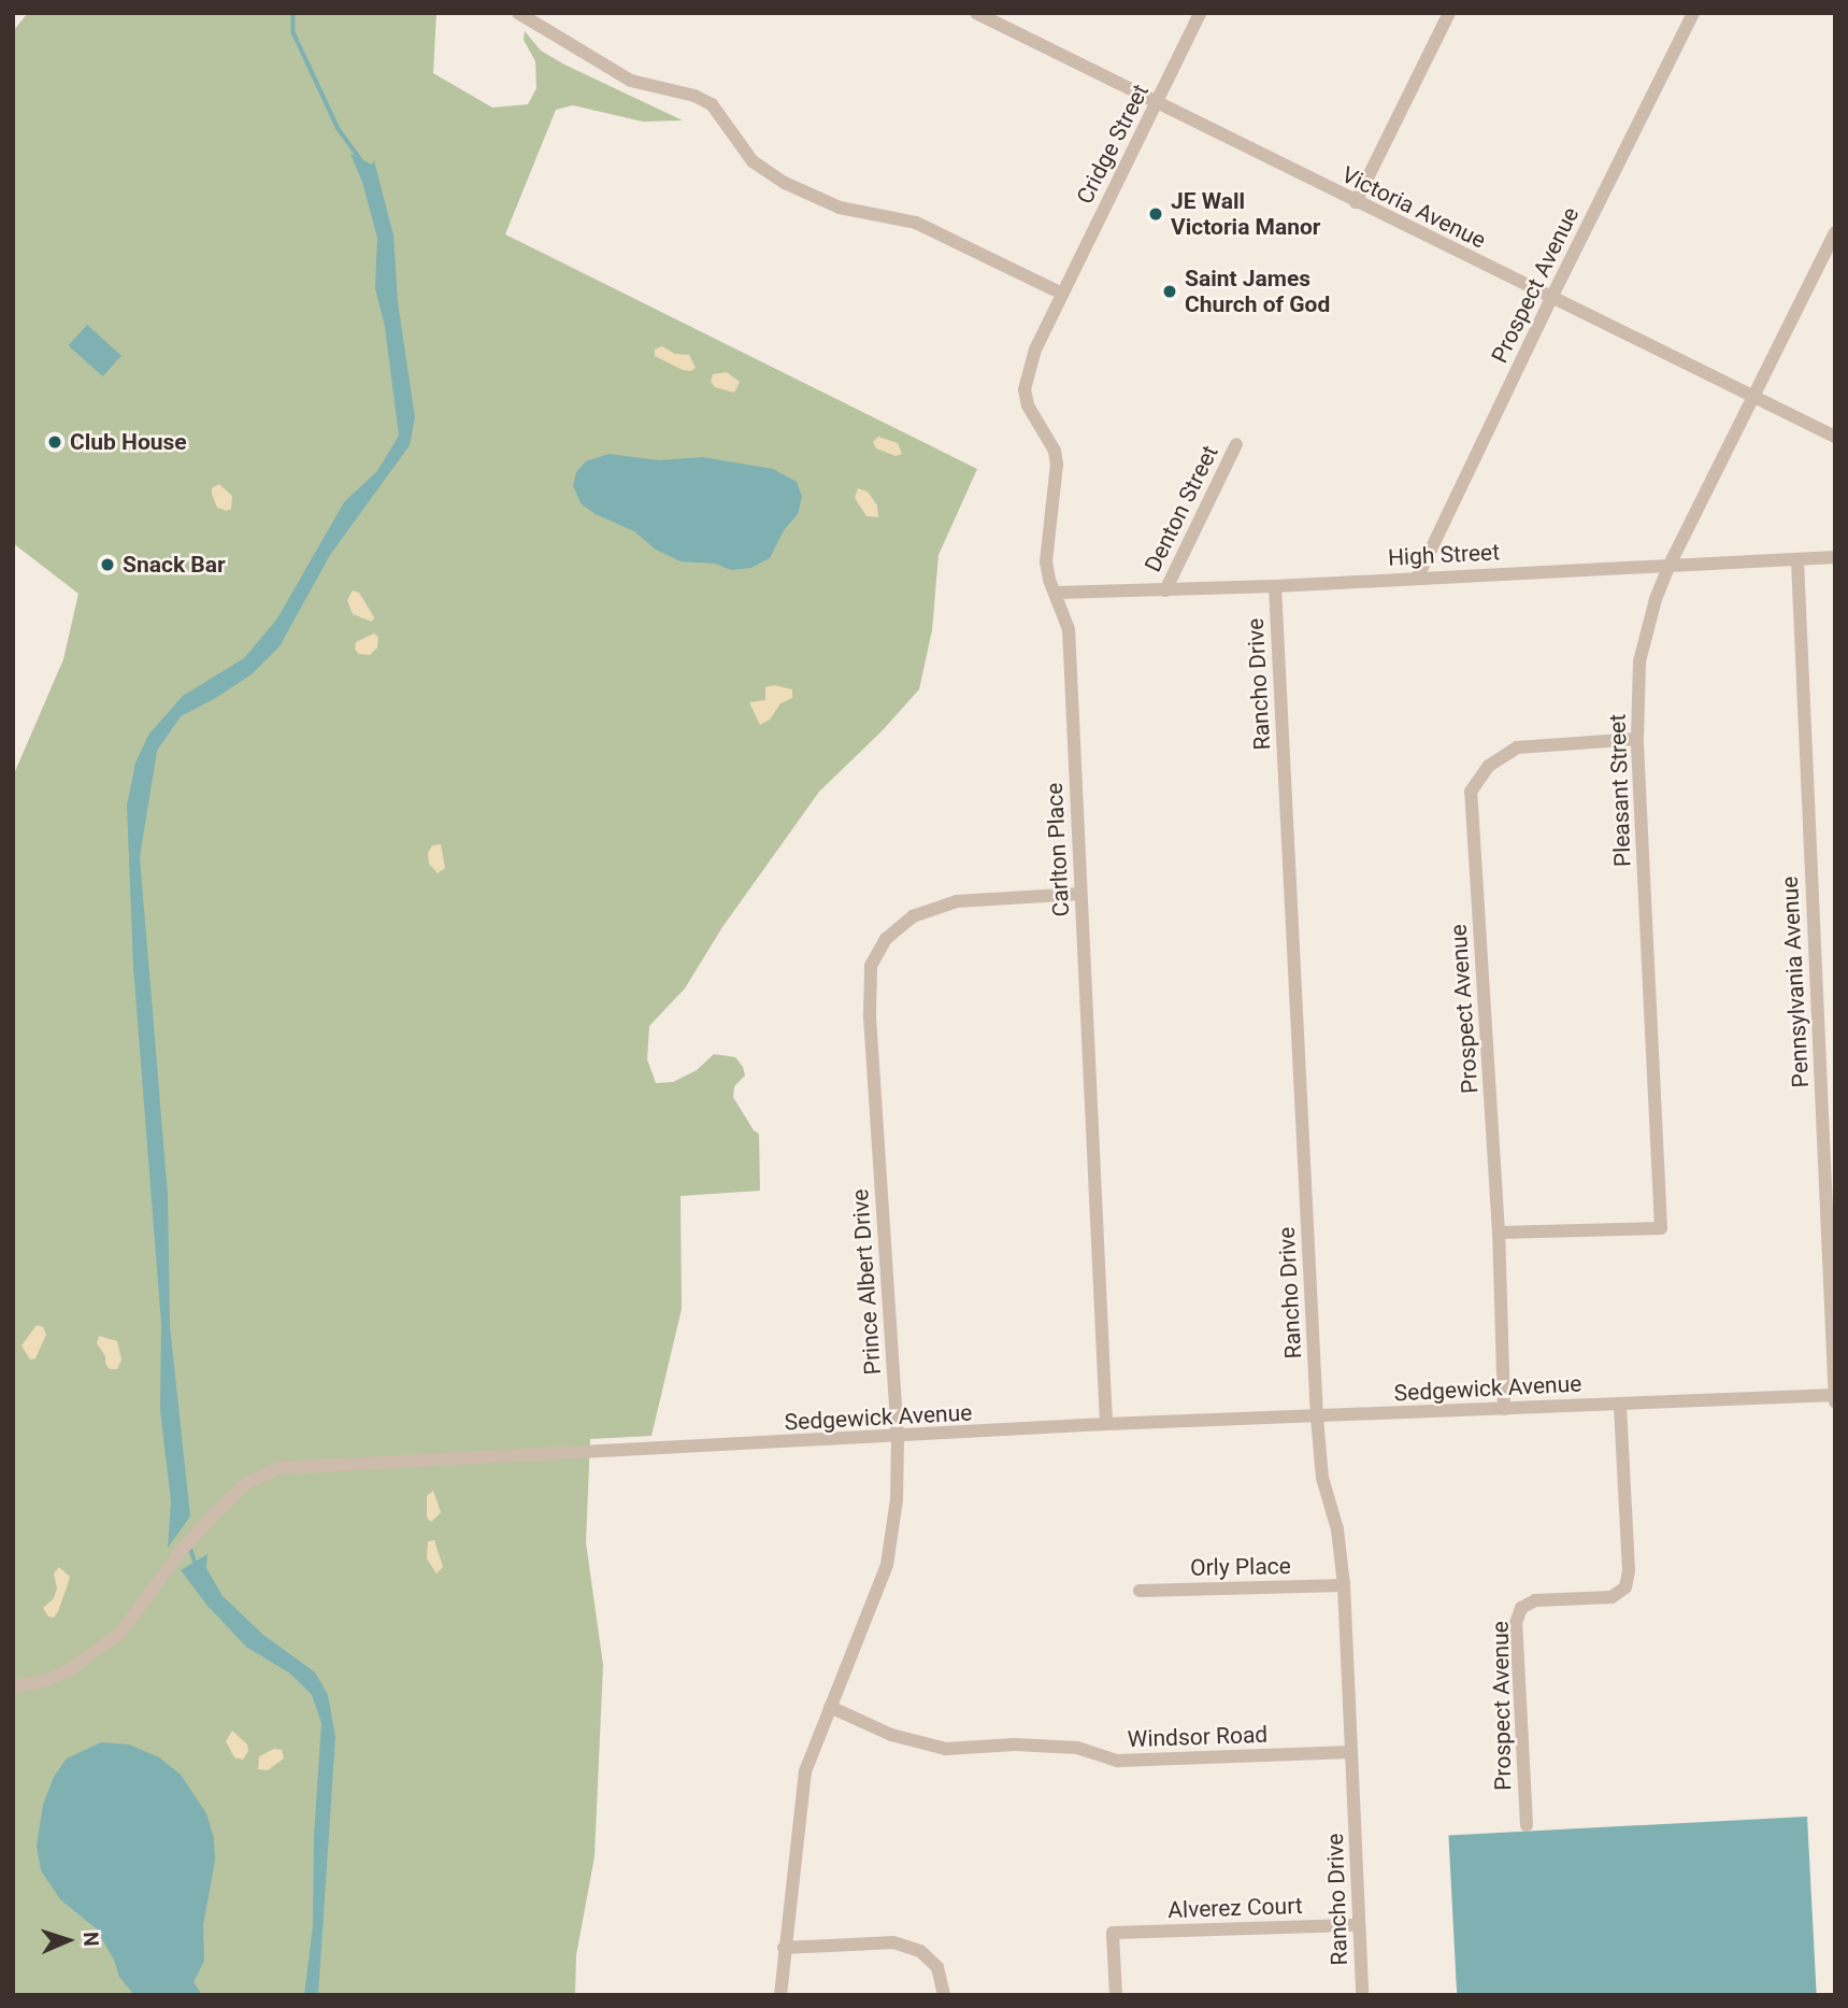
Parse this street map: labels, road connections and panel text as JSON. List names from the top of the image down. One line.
{"streets":{"street":["Cridge Street","Victoria Avenue","Prospect Avenue","Denton Street","High Street","Rancho Drive","Pleasant Street","Carlton Place","Pennsylvania Avenue","Prince Albert Drive","Sedgewick Avenue","Orly Place","Windsor Road","Alverez Court"]},"crossings":[["Cridge Street","Victoria Avenue"],["Cridge Street","Carlton Place"],["Victoria Avenue","Prospect Avenue"],["Victoria Avenue","Pleasant Street"],["Prospect Avenue","High Street"],["Prospect Avenue","Pleasant Street"],["Prospect Avenue","Sedgewick Avenue"],["Denton Street","High Street"],["High Street","Rancho Drive"],["High Street","Pleasant Street"],["High Street","Carlton Place"],["High Street","Pennsylvania Avenue"],["Rancho Drive","Sedgewick Avenue"],["Rancho Drive","Orly Place"],["Rancho Drive","Windsor Road"],["Rancho Drive","Alverez Court"],["Carlton Place","Prince Albert Drive"],["Carlton Place","Sedgewick Avenue"],["Pennsylvania Avenue","Sedgewick Avenue"],["Prince Albert Drive","Sedgewick Avenue"],["Prince Albert Drive","Windsor Road"]],"places":["JE Wall Victoria Manor","Saint James Church of God","Club House","Snack Bar"],"north":"right"}
